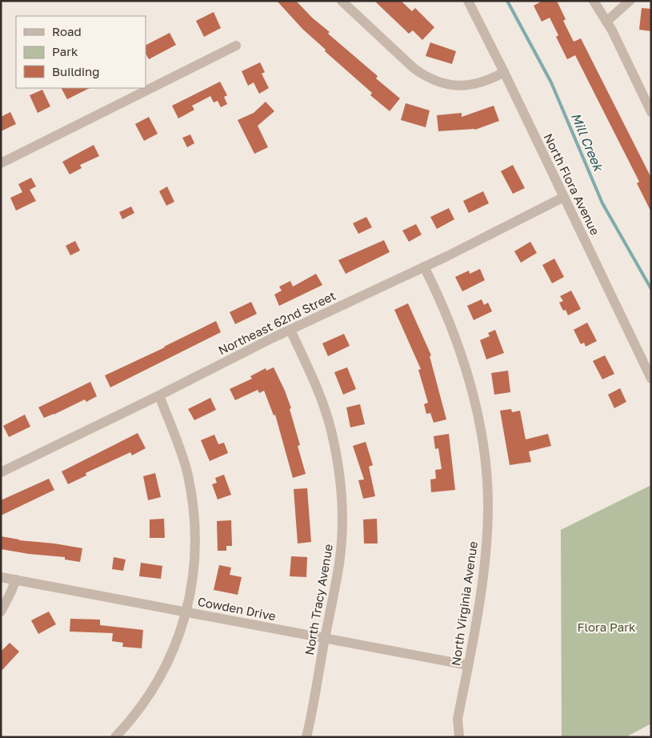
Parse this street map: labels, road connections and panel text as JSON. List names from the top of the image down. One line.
{"streets":{"street":["North Flora Avenue","Northeast 62nd Street","North Tracy Avenue","North Virginia Avenue","Cowden Drive"]},"crossings":[["North Flora Avenue","Northeast 62nd Street"],["Northeast 62nd Street","North Tracy Avenue"],["Northeast 62nd Street","North Virginia Avenue"],["North Tracy Avenue","Cowden Drive"],["North Virginia Avenue","Cowden Drive"]],"water":["Mill Creek"],"parks":["Flora Park"],"legend":["Road","Park","Building"]}
